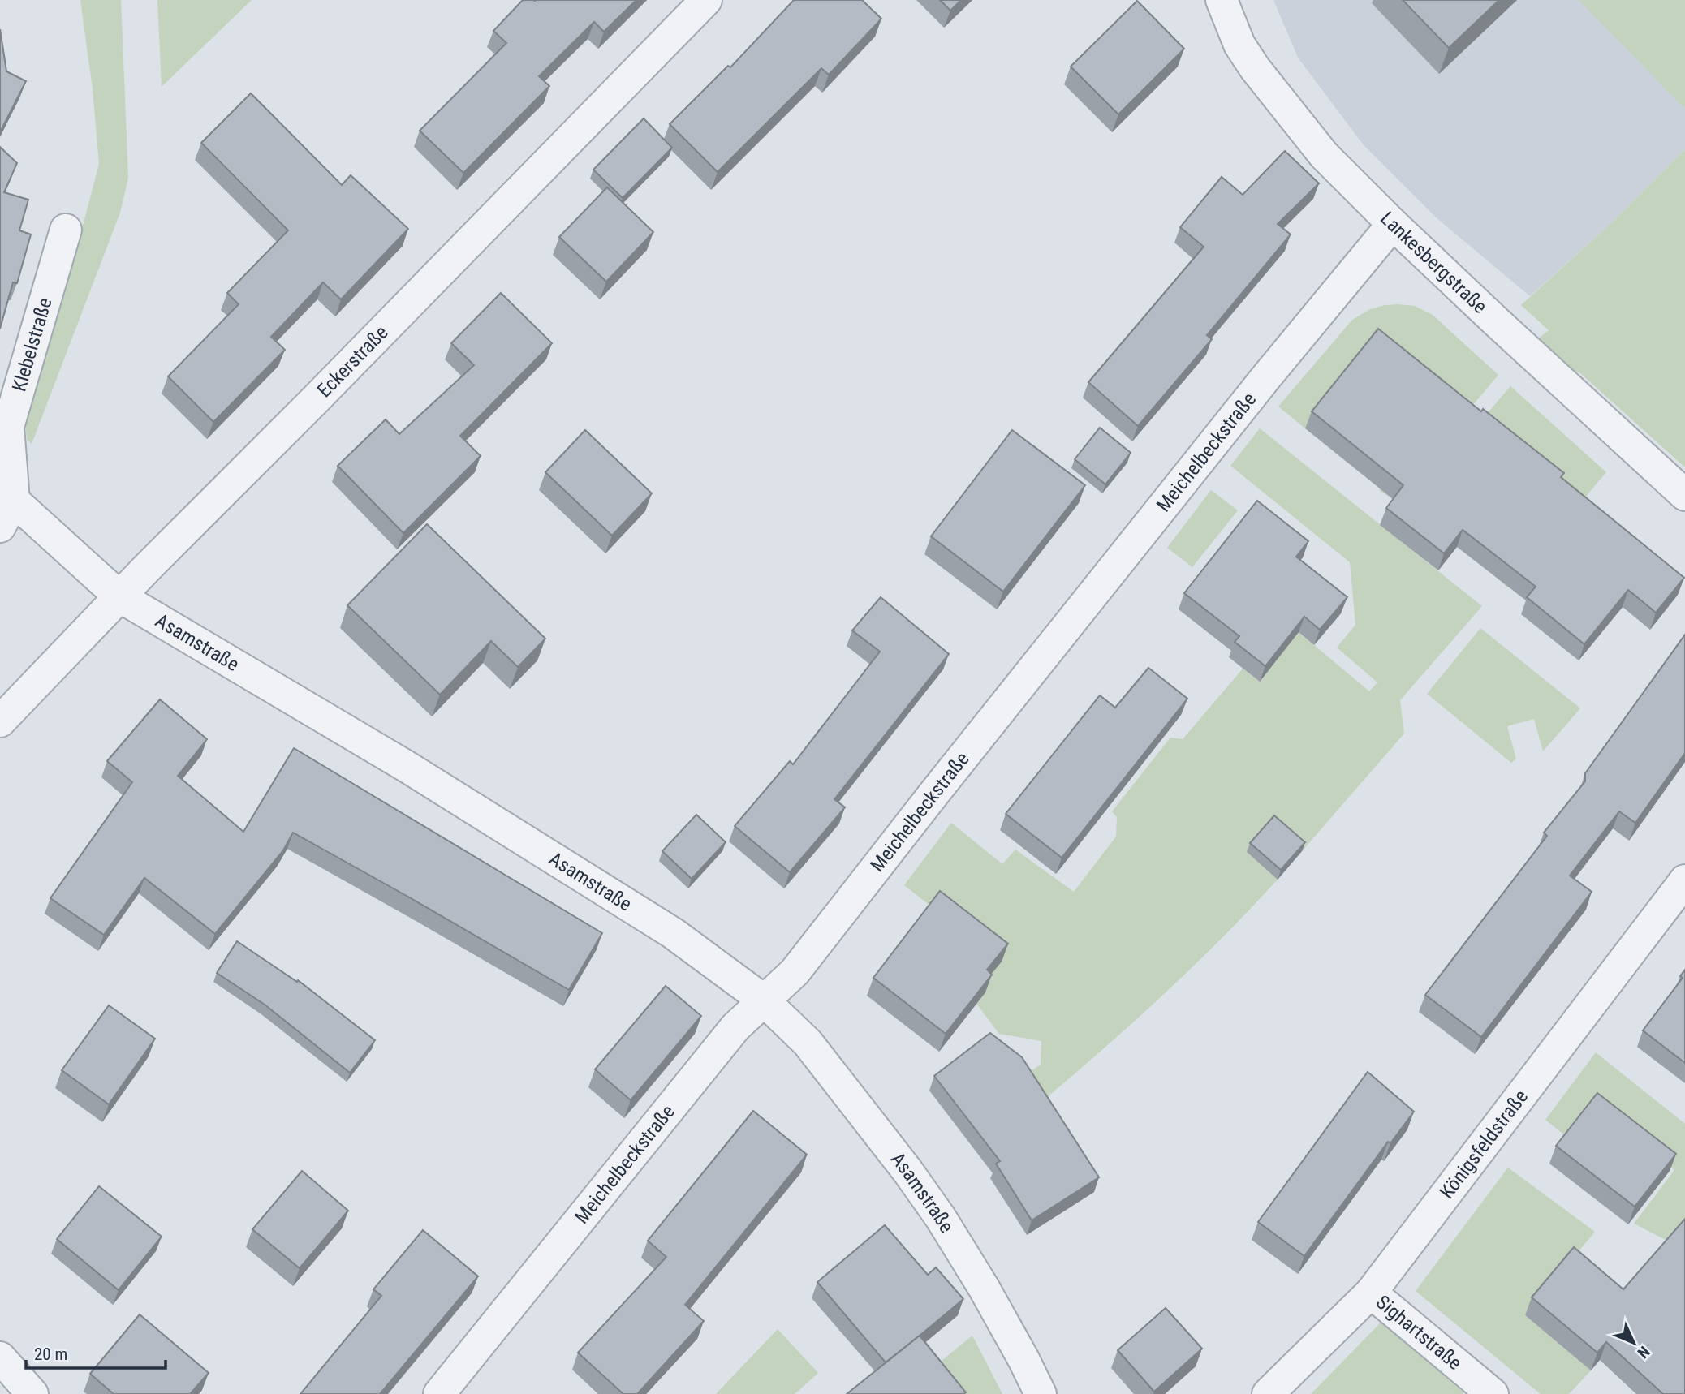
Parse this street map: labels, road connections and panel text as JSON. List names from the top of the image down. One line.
{"streets":{"street":["Lankesbergstraße","Klebelstraße","Eckerstraße","Meichelbeckstraße","Asamstraße","Königsfeldstraße","Sighartstraße"]},"crossings":[["Lankesbergstraße","Meichelbeckstraße"],["Klebelstraße","Asamstraße"],["Eckerstraße","Asamstraße"],["Meichelbeckstraße","Asamstraße"],["Königsfeldstraße","Sighartstraße"]],"scale_bar":"20 m","north":"bottom right"}
